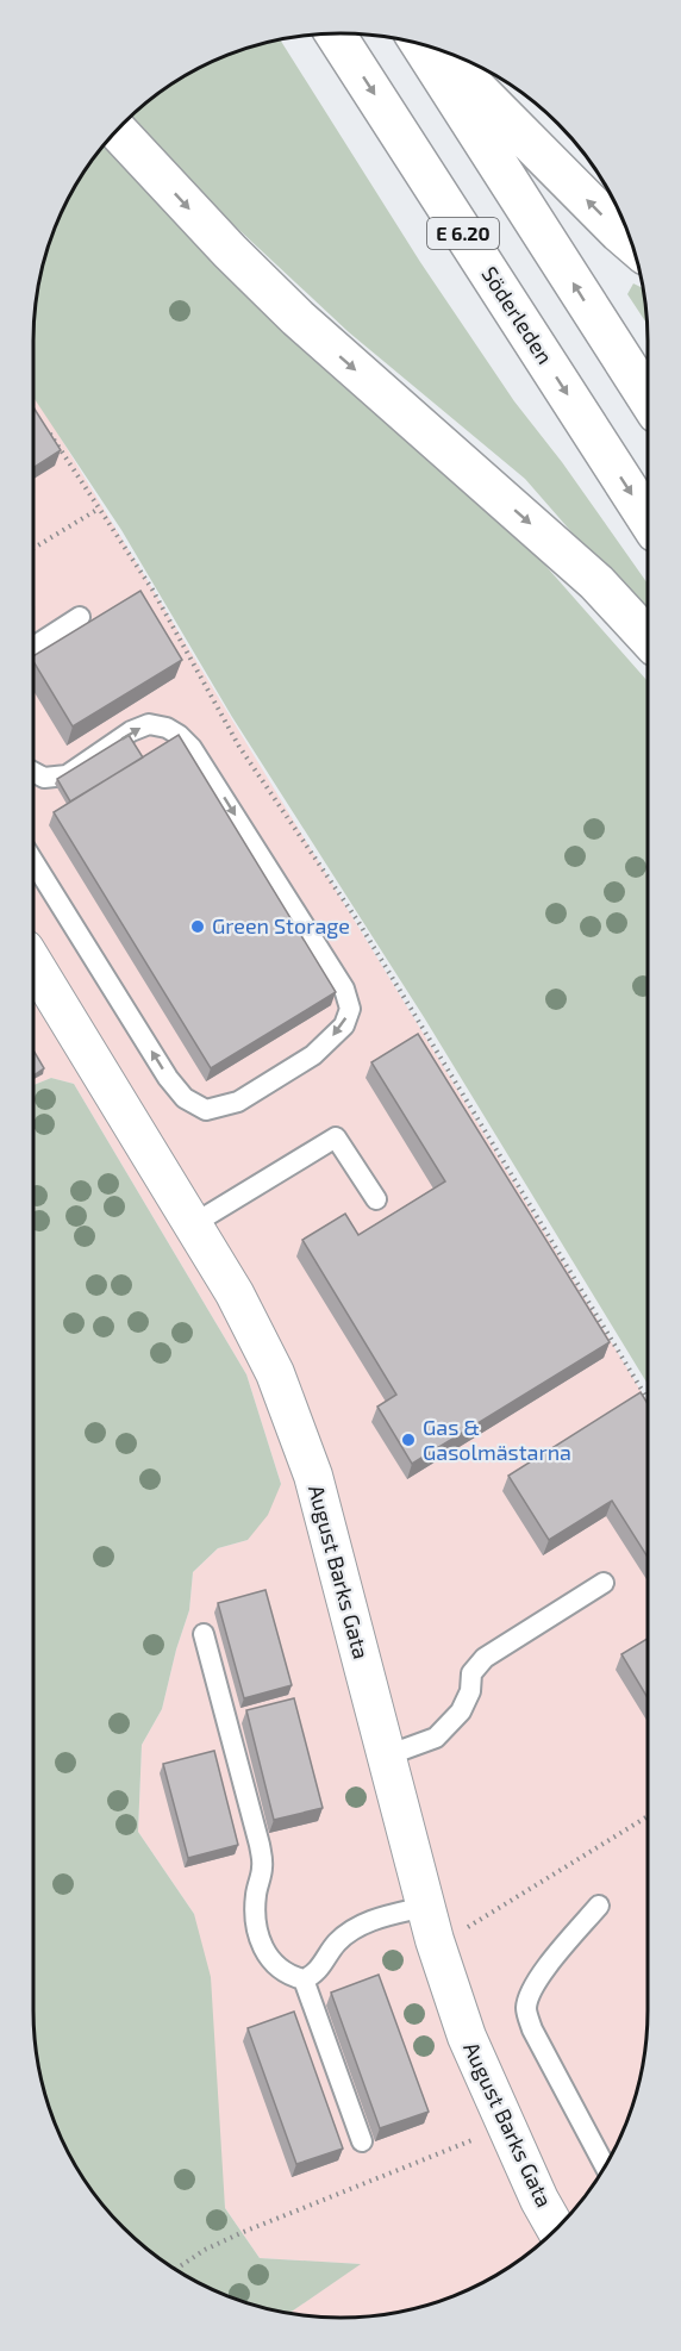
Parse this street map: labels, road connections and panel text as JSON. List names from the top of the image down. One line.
{"streets":{"highway":["E 6.20","Söderleden"],"street":["August Barks Gata"]},"places":["Green Storage","Gas & Gasolmästarna"]}
